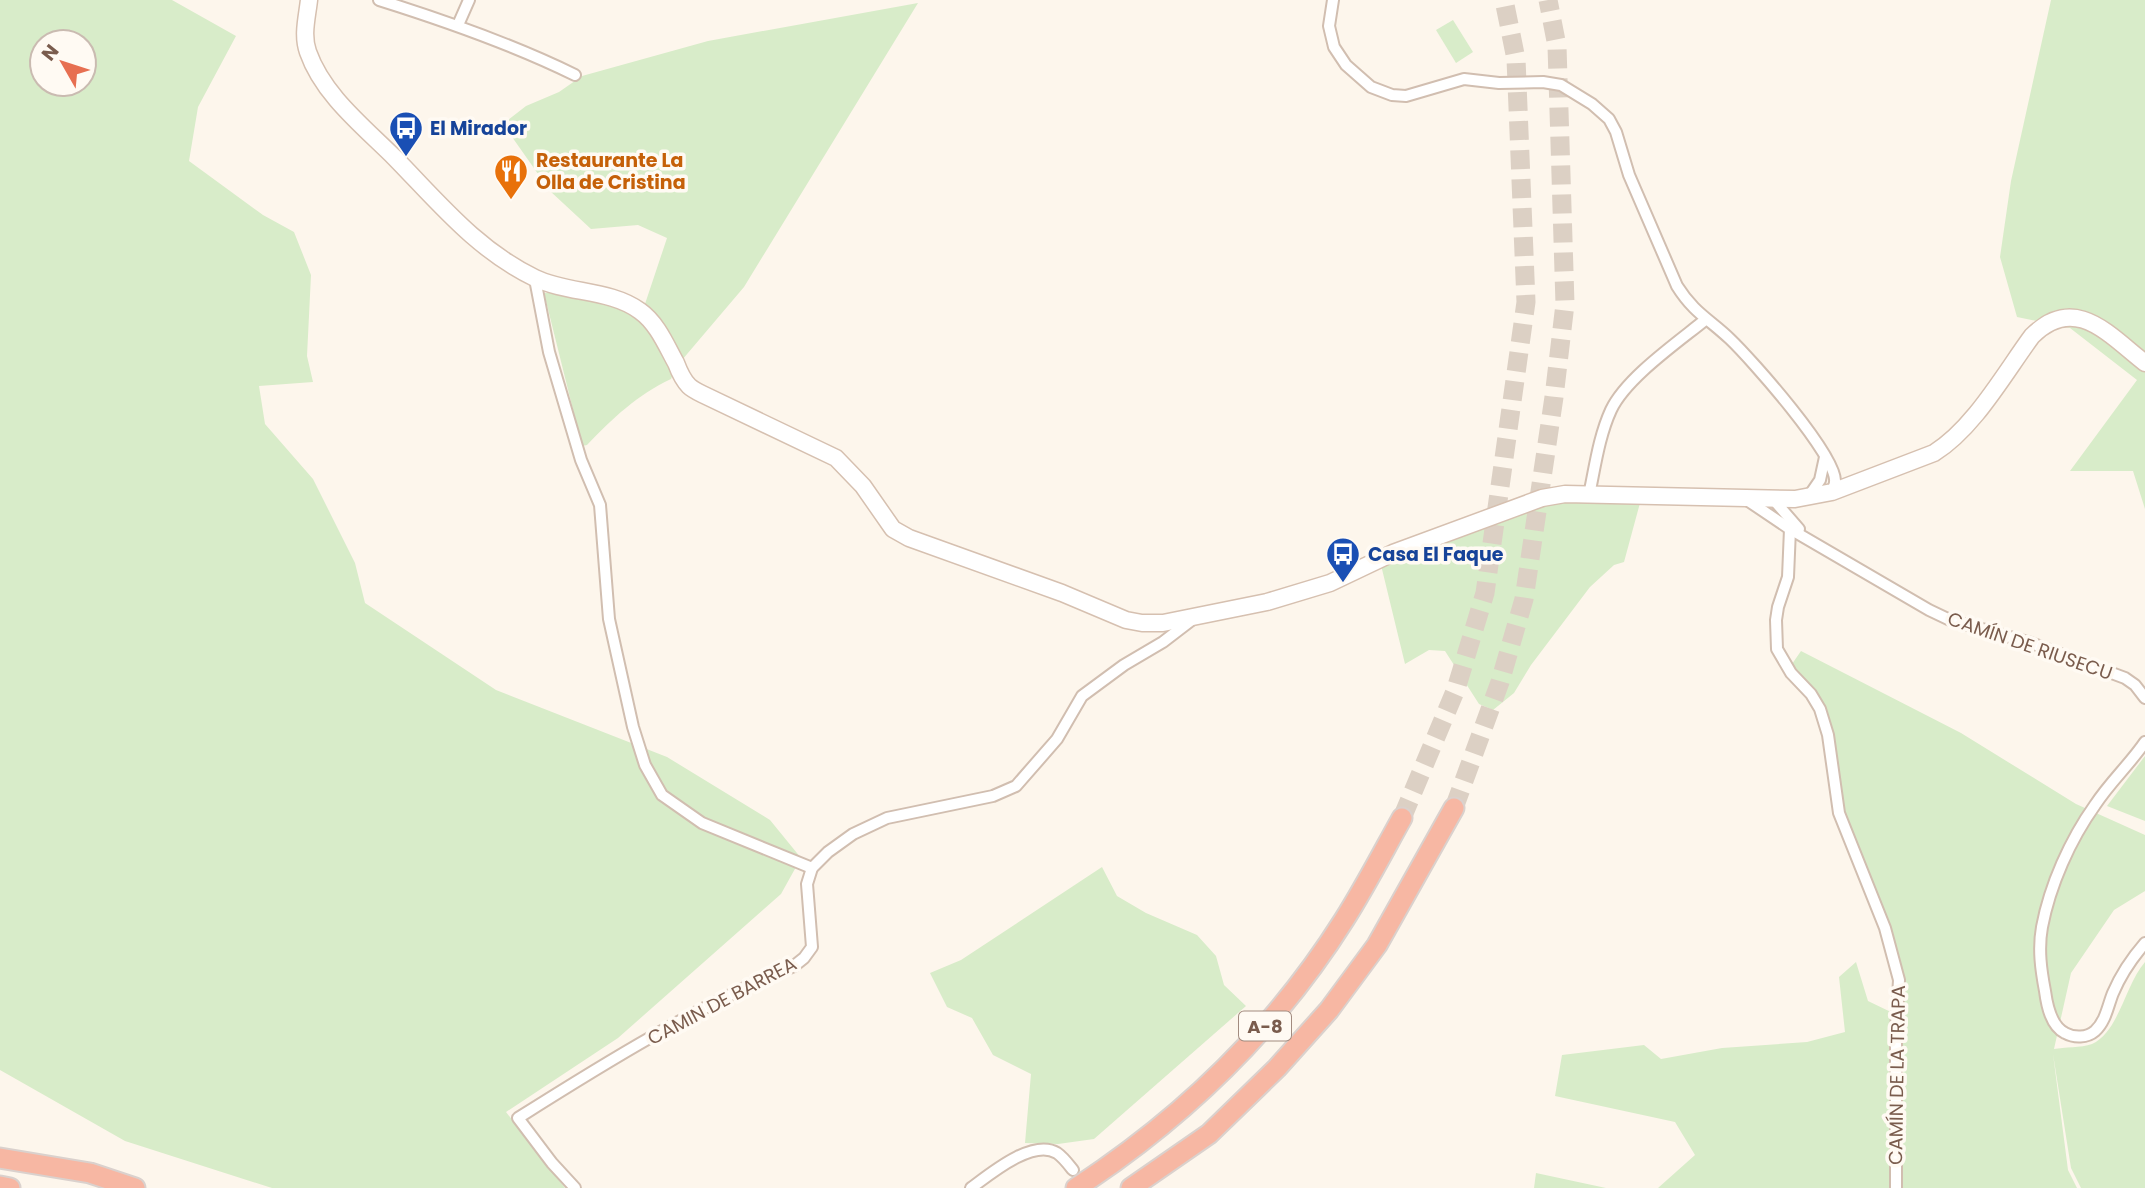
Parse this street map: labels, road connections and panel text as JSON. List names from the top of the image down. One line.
{"streets":{"highway":["A-8"],"street":["CAMÍN DE RIUSECU","CAMIN DE BARREA","CAMÍN DE LA TRAPA"]},"crossings":[["CAMÍN DE RIUSECU","CAMÍN DE LA TRAPA"]],"places":{"bus stop":["El Mirador","Casa El Faque"],"restaurant":["Restaurante La Olla de Cristina"]},"north":"top left"}
